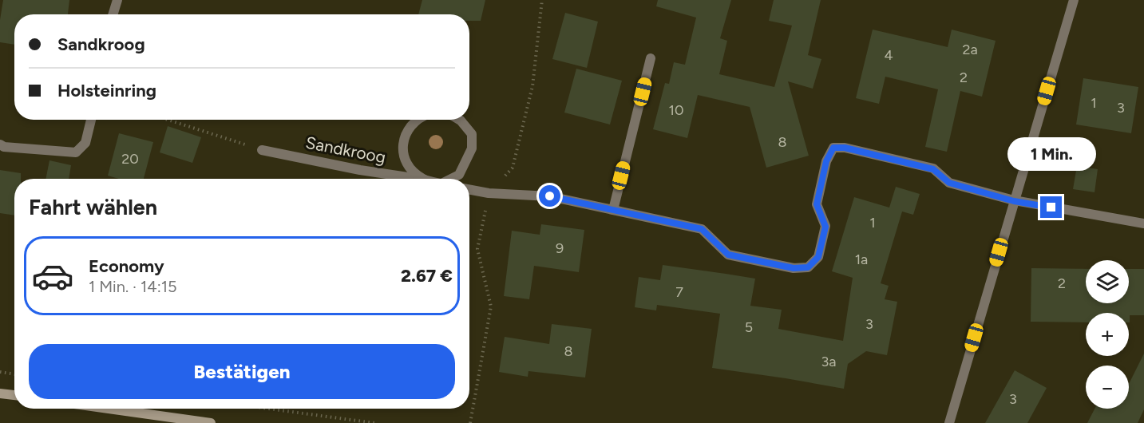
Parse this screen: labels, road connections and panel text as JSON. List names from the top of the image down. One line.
{"streets":{"street":["Sandkroog"]},"house_numbers":["2a","4","2","1","3","10","8","20","1","9","1a","2","7","3","5","8","3a","3"],"page":{"banner":["Sandkroog","Holsteinring"],"bubble":"1 Min.","heading":"Fahrt wählen","list":[{"name":"Economy","note":"1 Min. · 14:15","value":"2.67 €"}],"map_buttons":["+","−"],"buttons":"Bestätigen"}}
